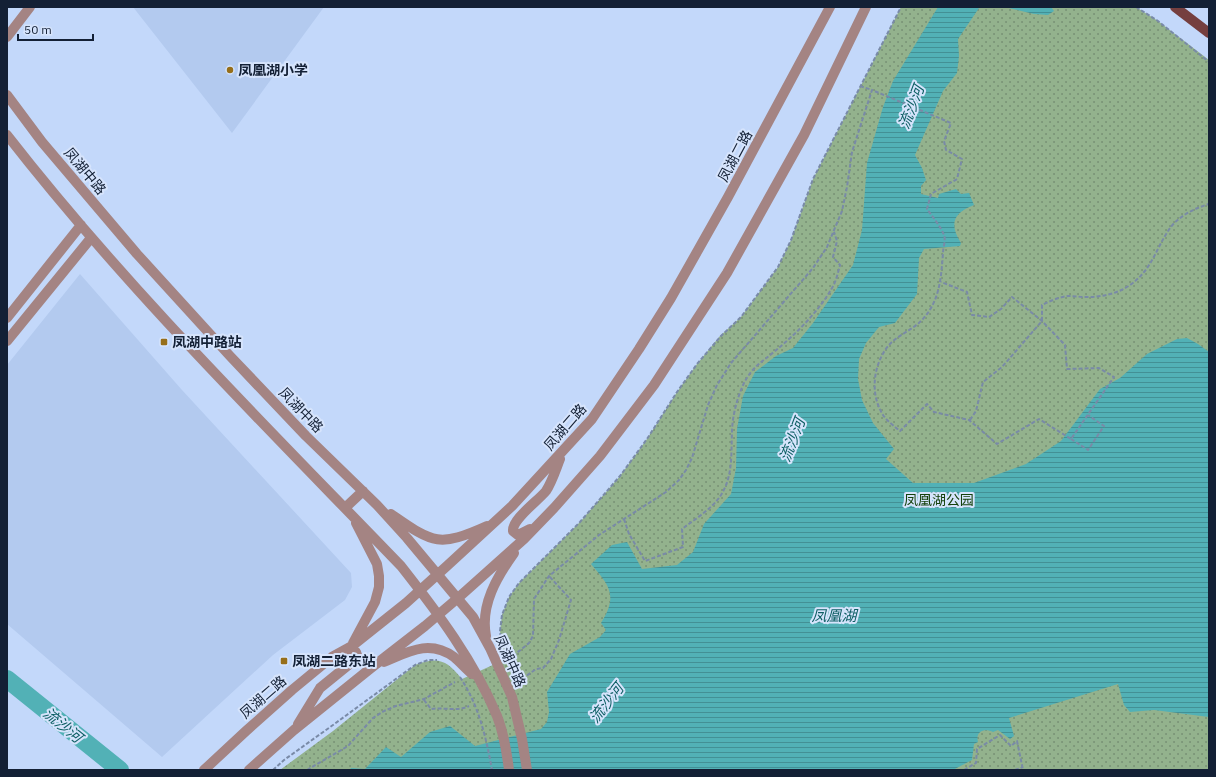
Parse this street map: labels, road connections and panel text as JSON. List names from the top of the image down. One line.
{"streets":{"street":["凤湖二路","凤湖中路"]},"crossings":[["凤湖二路","凤湖中路"]],"water":["流沙河","凤凰湖"],"parks":["凤凰湖公园"],"places":{"other":["凤凰湖小学"],"transit":["凤湖中路站","凤湖二路东站"]},"scale_bar":"50 m"}
